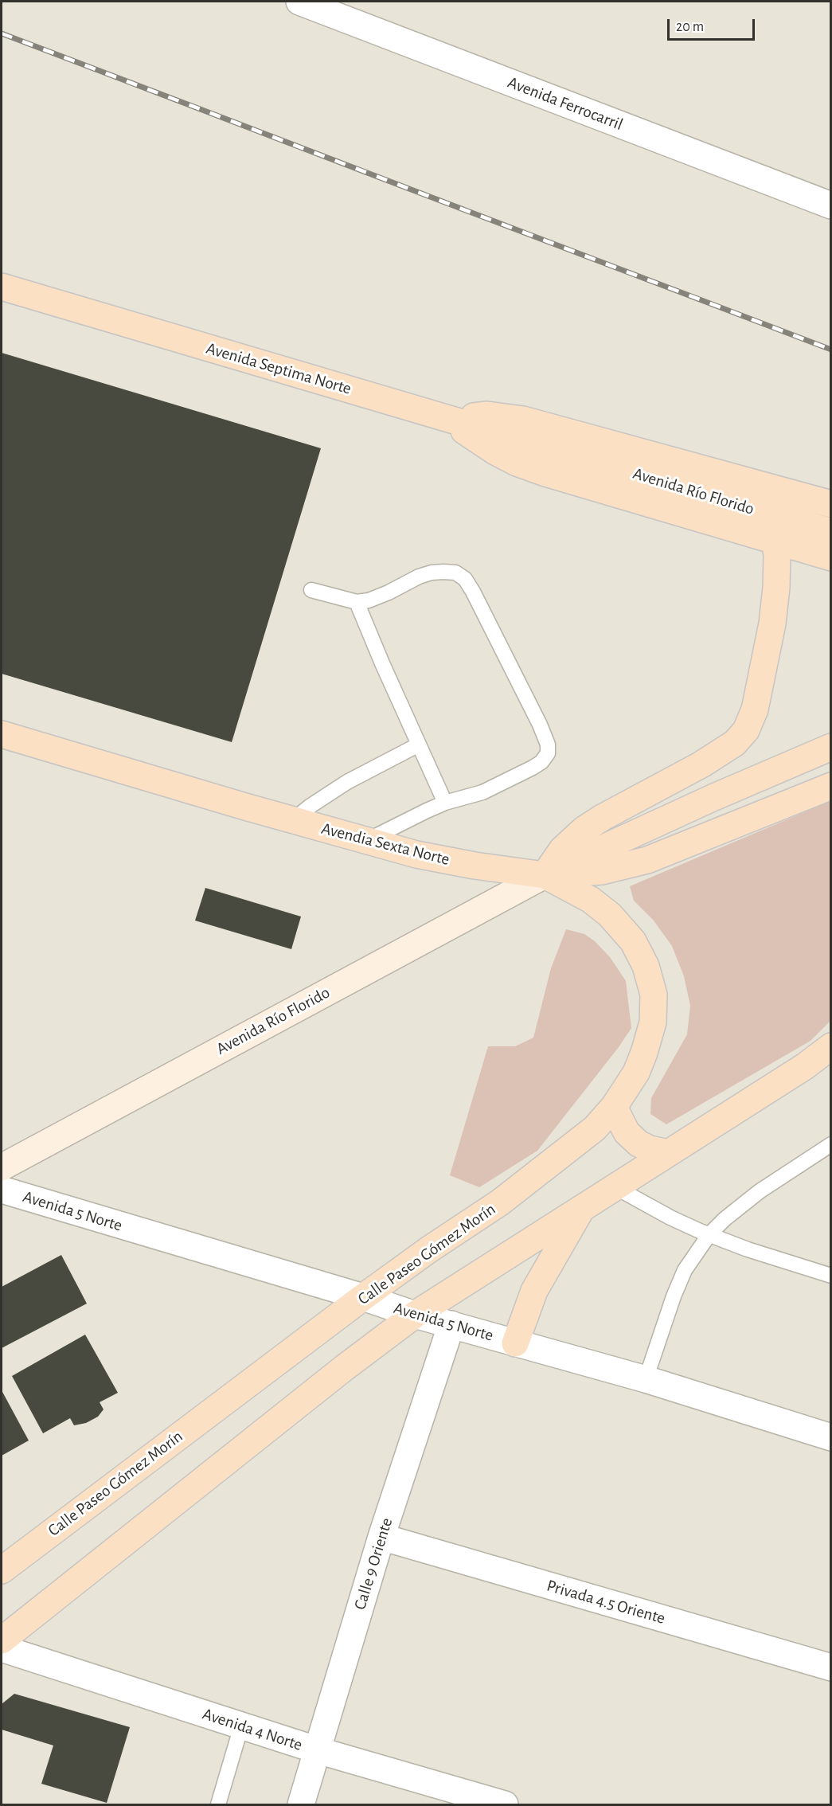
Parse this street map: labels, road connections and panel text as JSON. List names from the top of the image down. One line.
{"streets":{"main road":["Avenida Septima Norte","Avenida Río Florido","Avendia Sexta Norte","Calle Paseo Gómez Morín"],"street":["Avenida Ferrocarril","Avenida 5 Norte","Calle 9 Oriente","Privada 4.5 Oriente","Avenida 4 Norte"]},"crossings":[["Avenida Septima Norte","Avenida Río Florido"],["Avenida Río Florido","Avendia Sexta Norte"],["Avenida Río Florido","Calle Paseo Gómez Morín"],["Avendia Sexta Norte","Calle Paseo Gómez Morín"],["Avenida 5 Norte","Calle Paseo Gómez Morín"],["Avenida 5 Norte","Calle 9 Oriente"],["Calle 9 Oriente","Privada 4.5 Oriente"],["Calle 9 Oriente","Avenida 4 Norte"]],"scale_bar":"20 m"}
